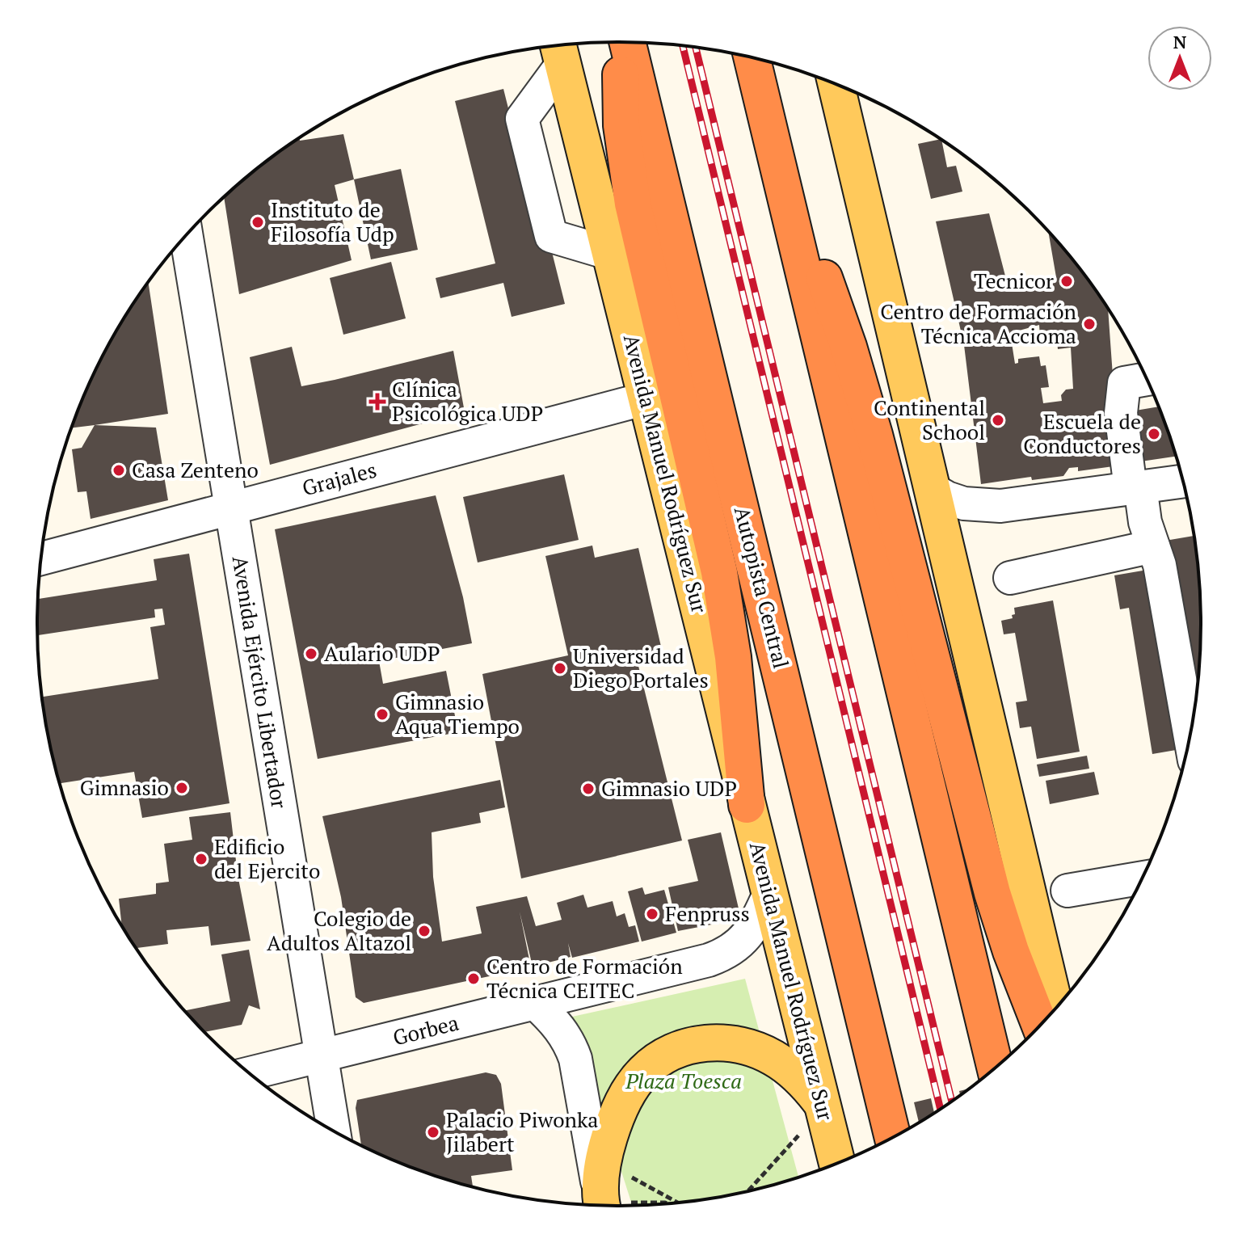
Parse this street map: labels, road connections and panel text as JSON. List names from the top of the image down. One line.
{"streets":{"highway":["Autopista Central"],"main road":["Avenida Manuel Rodríguez Sur"],"street":["Grajales","Avenida Ejército Libertador","Gorbea"]},"crossings":[["Avenida Manuel Rodríguez Sur","Grajales"],["Avenida Manuel Rodríguez Sur","Gorbea"],["Grajales","Avenida Ejército Libertador"],["Avenida Ejército Libertador","Gorbea"]],"parks":["Plaza Toesca"],"places":{"other":["Instituto de Filosofía Udp","Tecnicor","Centro de Formación Técnica Accioma","Continental School","Escuela de Conductores","Casa Zenteno","Aulario UDP","Universidad Diego Portales","Gimnasio Aqua Tiempo","Gimnasio","Gimnasio UDP","Edificio del Ejercito","Fenpruss","Colegio de Adultos Altazol","Centro de Formación Técnica CEITEC","Palacio Piwonka Jilabert"],"health":["Clínica Psicológica UDP"]},"north":"top"}
